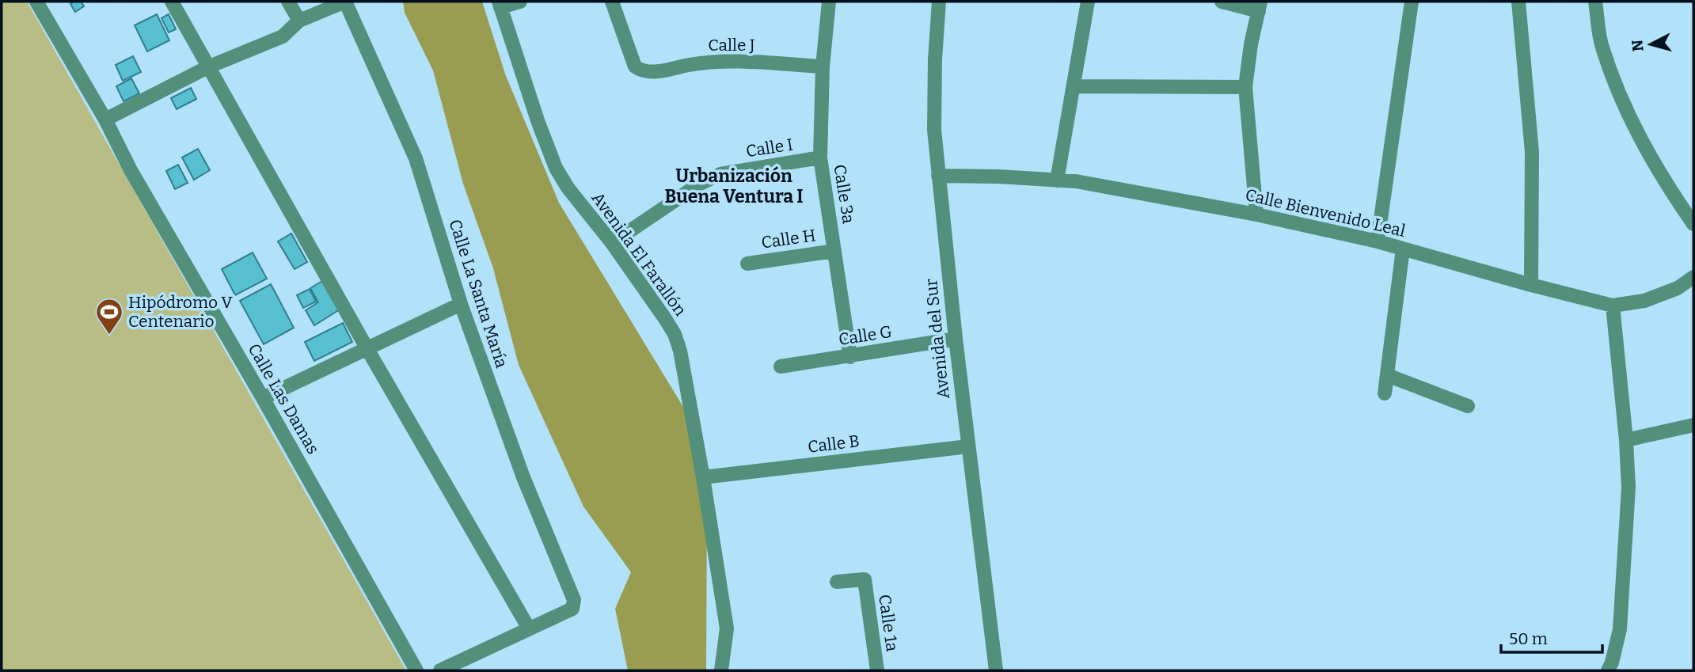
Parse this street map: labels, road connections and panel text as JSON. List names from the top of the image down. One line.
{"streets":{"street":["Calle J","Calle I","Calle 3a","Calle Bienvenido Leal","Calle H","Avenida El Farallón","Calle La Santa María","Calle G","Avenida del Sur","Calle Las Damas","Calle B","Calle 1a"]},"crossings":[["Calle J","Calle 3a"],["Calle I","Calle 3a"],["Calle I","Avenida El Farallón"],["Calle 3a","Calle H"],["Calle 3a","Calle G"],["Calle Bienvenido Leal","Avenida del Sur"],["Avenida El Farallón","Calle B"],["Calle G","Avenida del Sur"],["Avenida del Sur","Calle B"]],"districts":["Urbanización Buena Ventura I"],"places":{"sports":["Hipódromo V Centenario"]},"scale_bar":"50 m","north":"left"}
